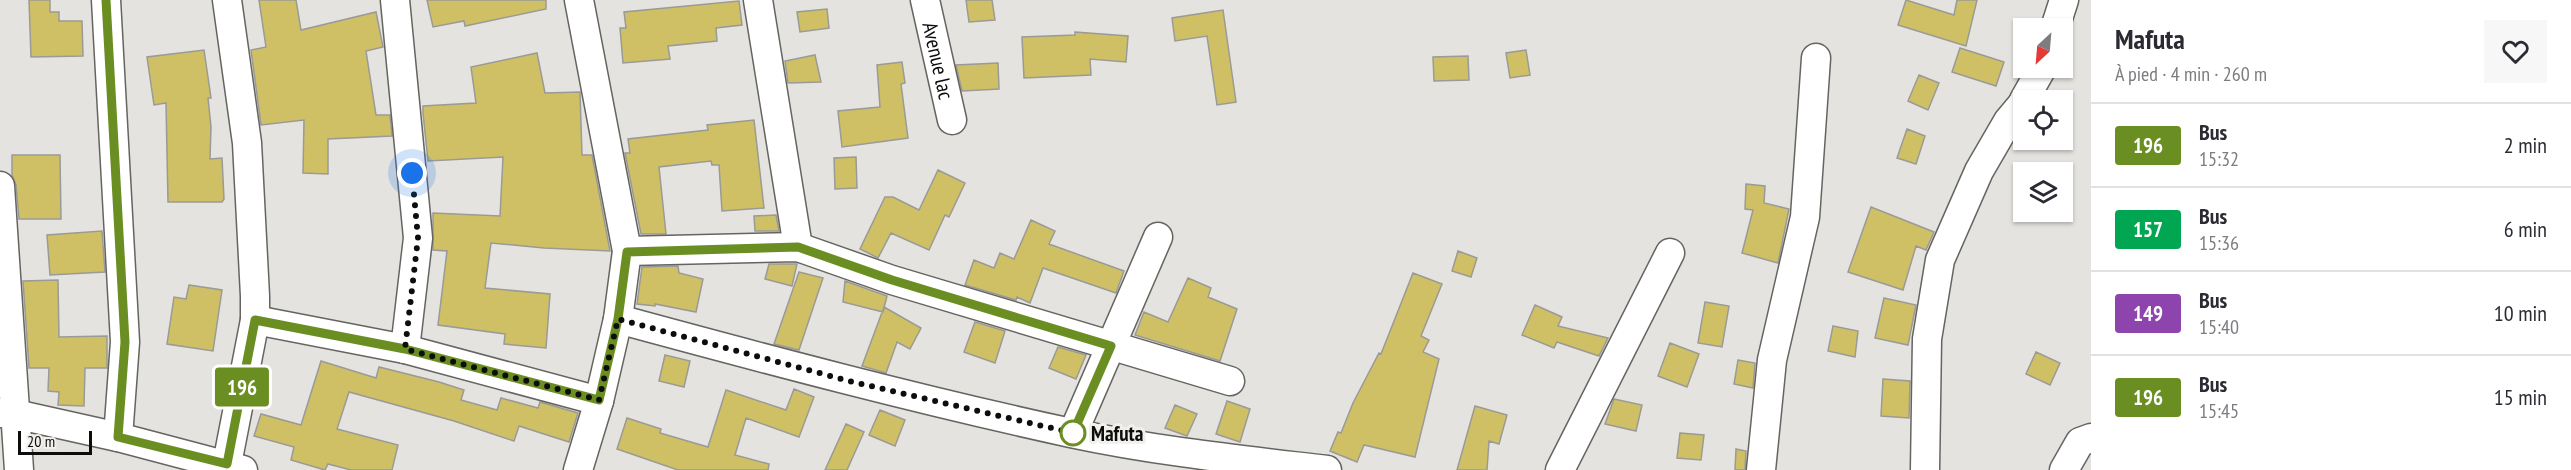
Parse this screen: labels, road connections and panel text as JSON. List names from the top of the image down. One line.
{"streets":{"street":["Avenue lac"]},"places":["Mafuta"],"lines":["bus line 196"],"scale_bar":"20 m","north":"bottom left","page":{"on_map":"196","heading":["Mafuta","À pied · 4 min · 260 m"],"list":[{"mark":"196","name":"Bus","note":"15:32","value":"2 min"},{"mark":"157","name":"Bus","note":"15:36","value":"6 min"},{"mark":"149","name":"Bus","note":"15:40","value":"10 min"},{"mark":"196","name":"Bus","note":"15:45","value":"15 min"}],"scale":"20 m"}}
